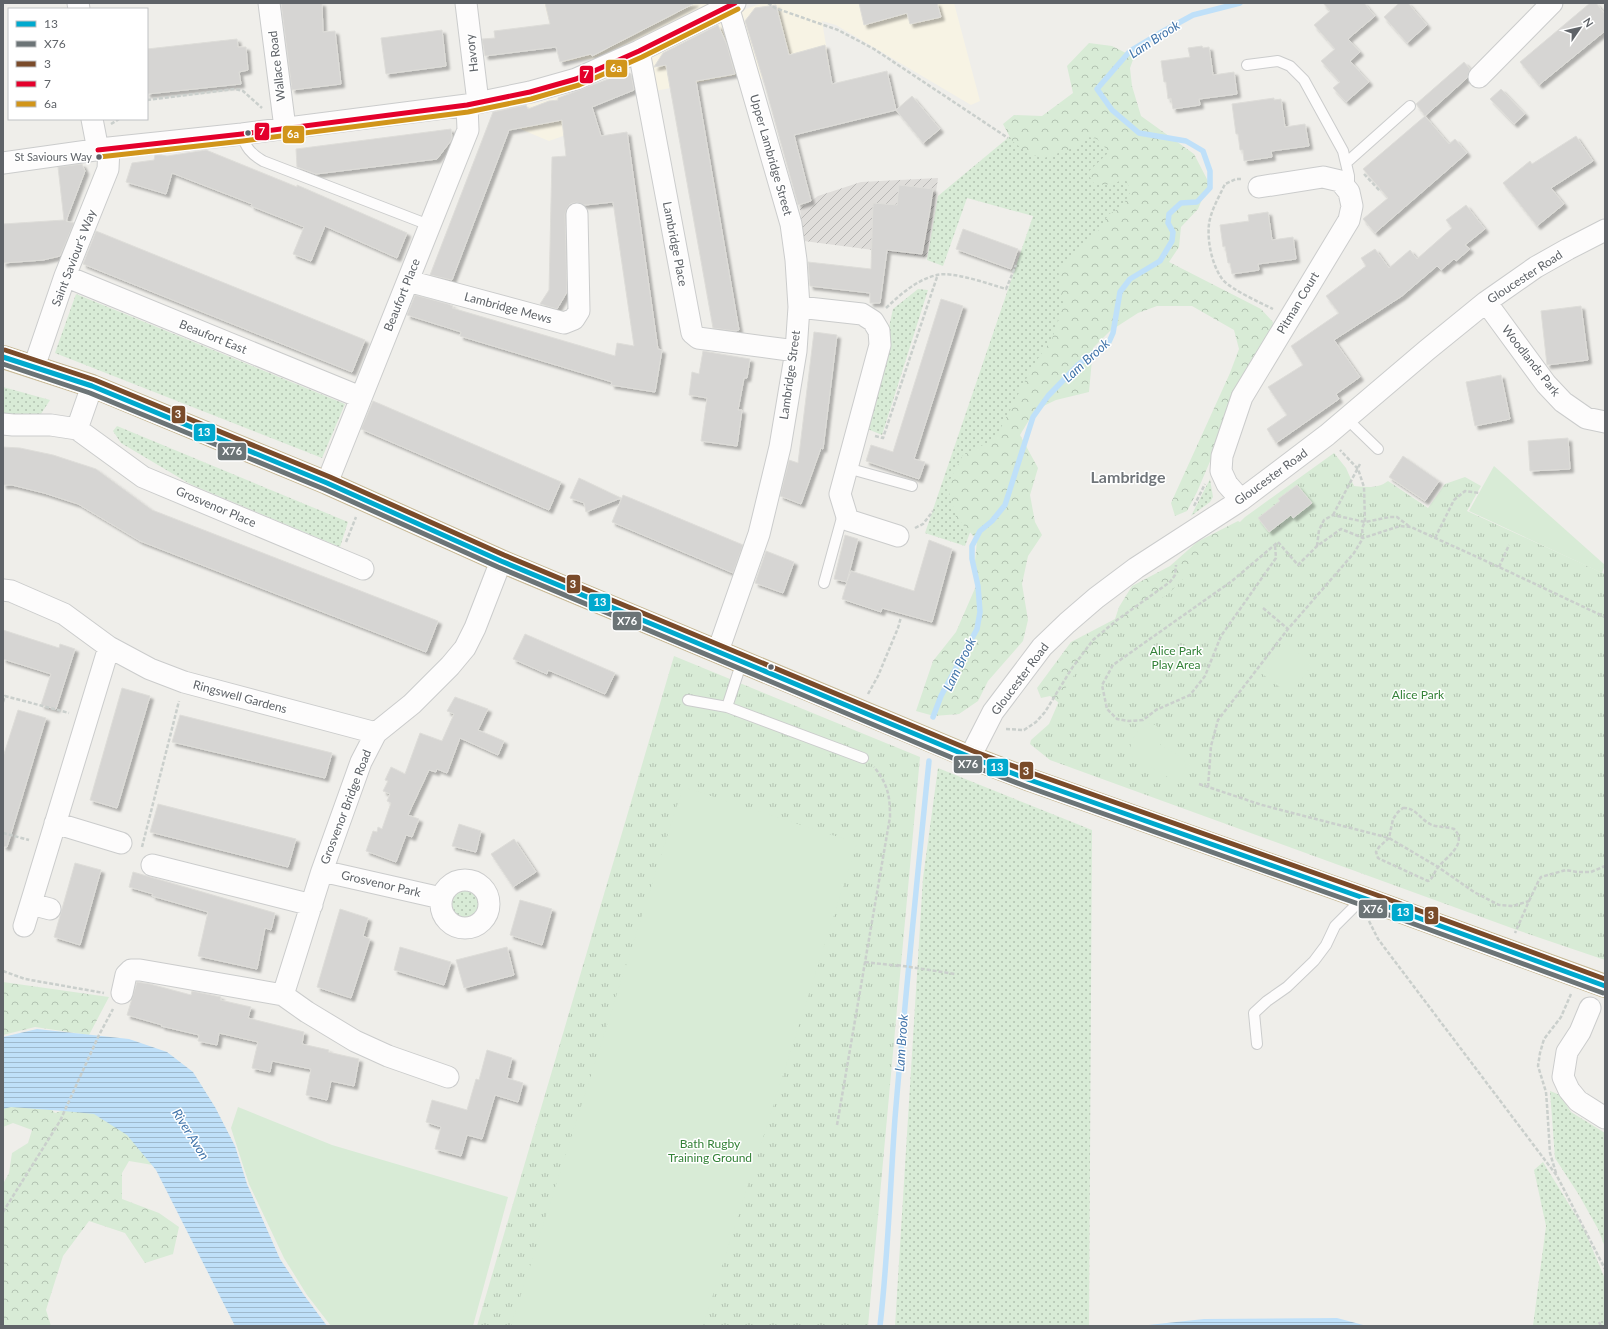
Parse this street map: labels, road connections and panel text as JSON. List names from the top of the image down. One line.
{"streets":{"street":["Havory","Wallace Road","Upper Lambridge Street","Lambridge Place","Saint Saviour's Way","Gloucester Road","Beaufort Place","Pitman Court","Lambridge Mews","Beaufort East","Woodlands Park","Lambridge Street","Grosvenor Place","Ringswell Gardens","Grosvenor Bridge Road","Grosvenor Park"]},"crossings":[["Havory","Beaufort Place"],["Upper Lambridge Street","Lambridge Street"],["Lambridge Place","Lambridge Street"],["Saint Saviour's Way","Beaufort East"],["Gloucester Road","Pitman Court"],["Gloucester Road","Woodlands Park"],["Beaufort Place","Lambridge Mews"],["Beaufort Place","Beaufort East"],["Ringswell Gardens","Grosvenor Bridge Road"],["Grosvenor Bridge Road","Grosvenor Park"]],"districts":["Lambridge"],"water":["Lam Brook","River Avon"],"parks":["Alice Park Play Area","Alice Park","Bath Rugby Training Ground"],"places":["St Saviours Way"],"lines":["transit line 7","transit line 6a","transit line 3","transit line 13","transit line X76"],"legend":["13","X76","3","7","6a"],"north":"top right"}
